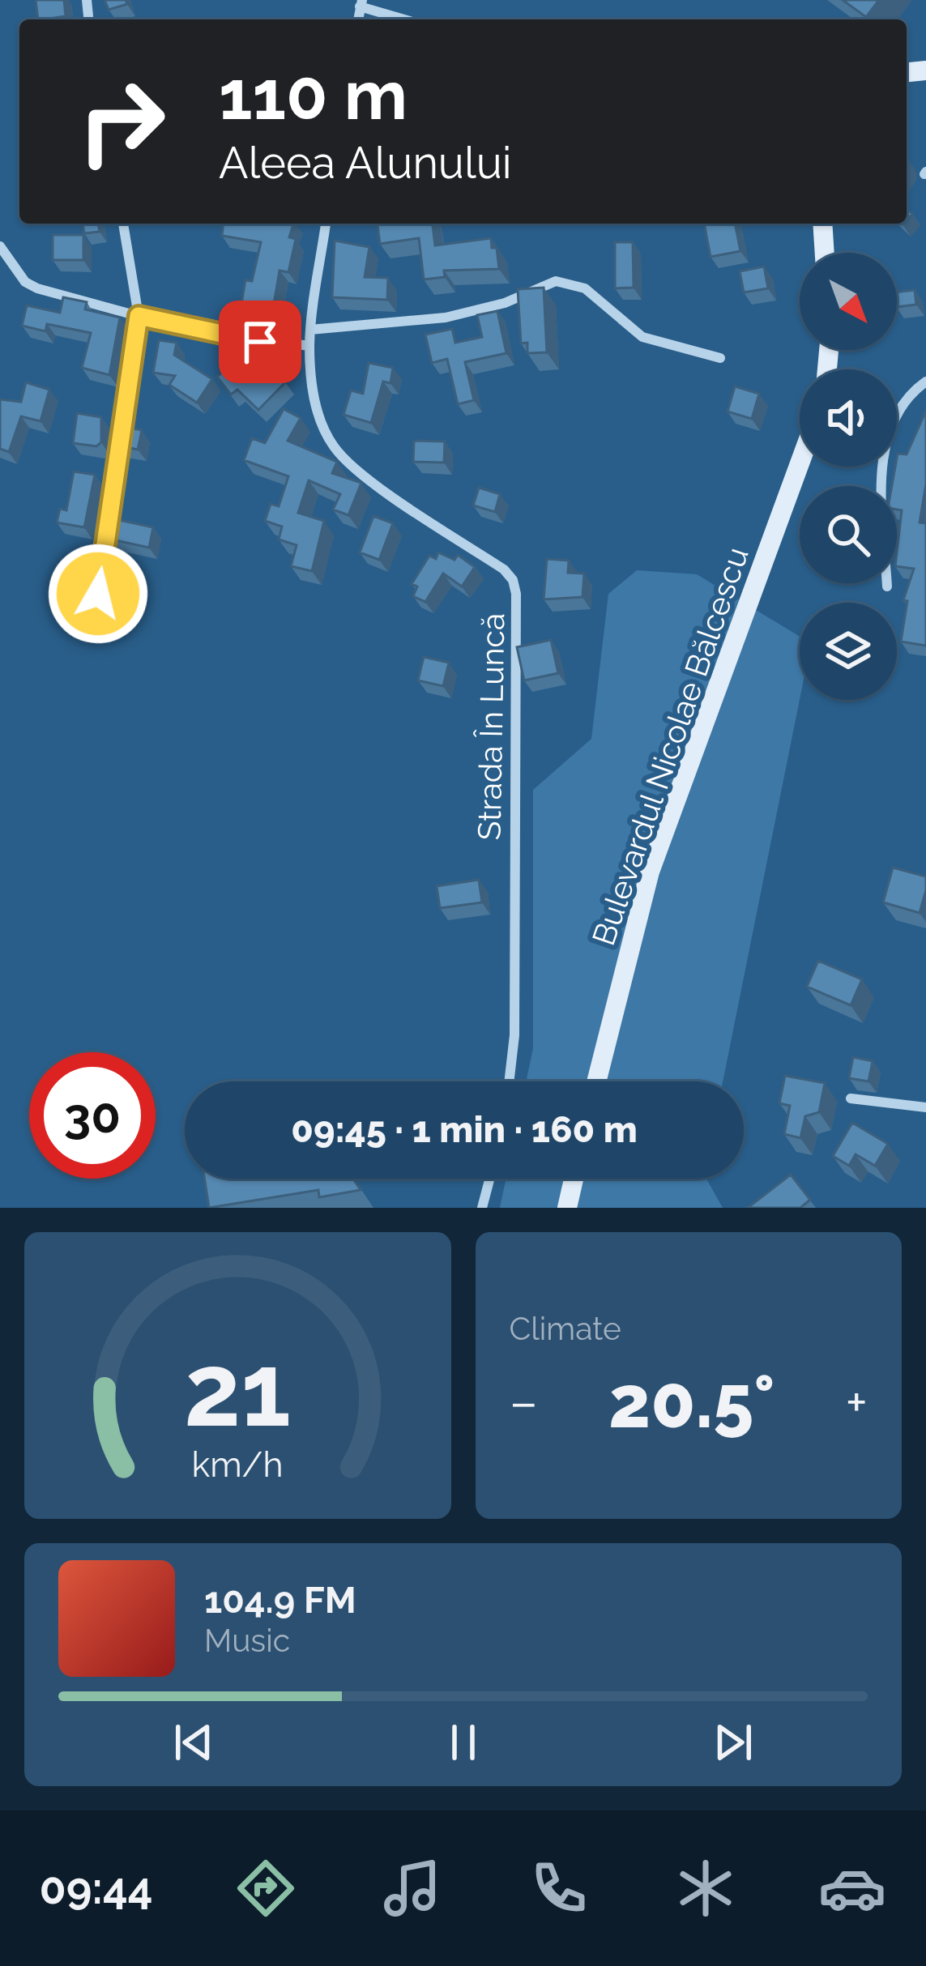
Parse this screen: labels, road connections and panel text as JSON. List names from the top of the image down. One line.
{"streets":{"street":["Strada În Luncă","Bulevardul Nicolae Bălcescu"]},"north":"bottom right","page":{"turn":["110 m","Aleea Alunului"],"limit":"30","trip":"09:45 · 1 min · 160 m","tile":"Climate","heat":["−","20.5°","+"],"song":["104.9 FM","Music"],"tabs":"09:44","gauge":["21","km/h"]}}
